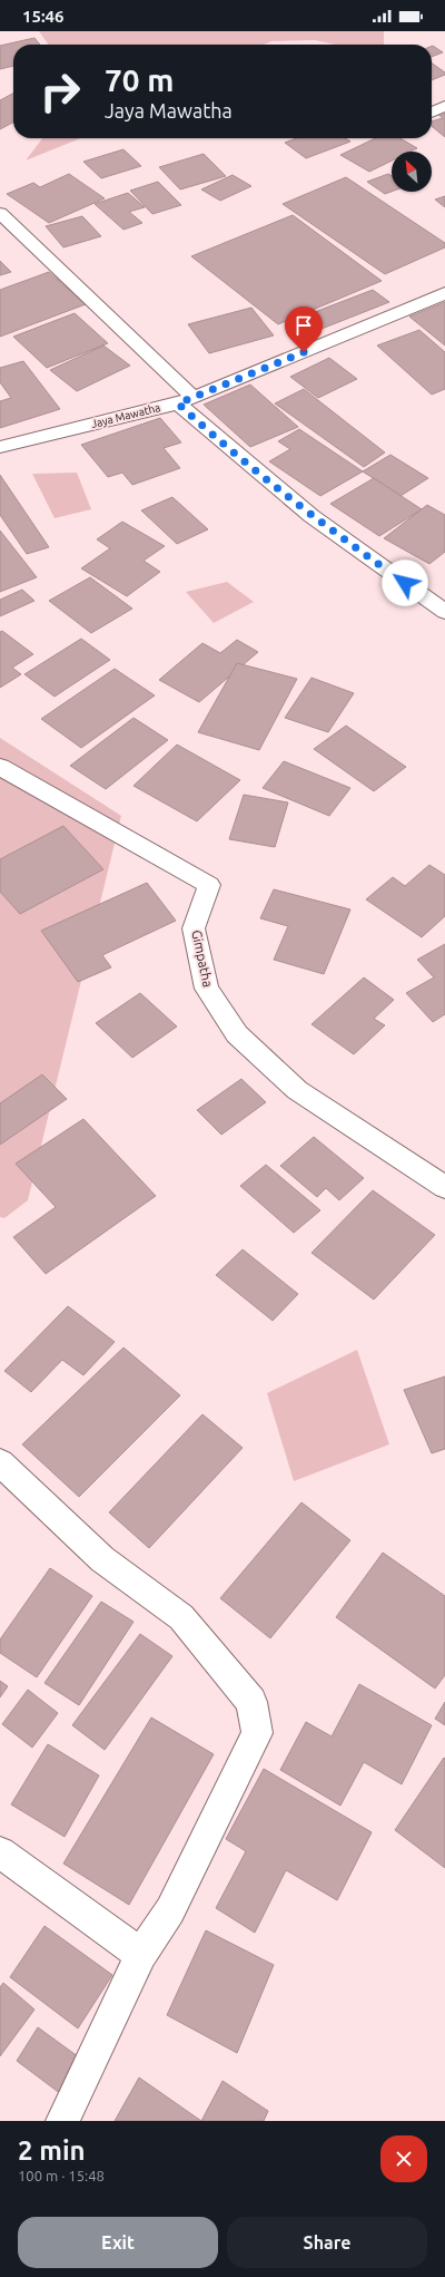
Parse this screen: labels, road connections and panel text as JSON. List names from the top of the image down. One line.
{"streets":{"street":["Jaya Mawatha","Gimpatha"]},"north":"top left","page":{"status":"15:46","turn":["70 m","Jaya Mawatha"],"heading":["2 min","100 m · 15:48"],"buttons":["Exit","Share"]}}
